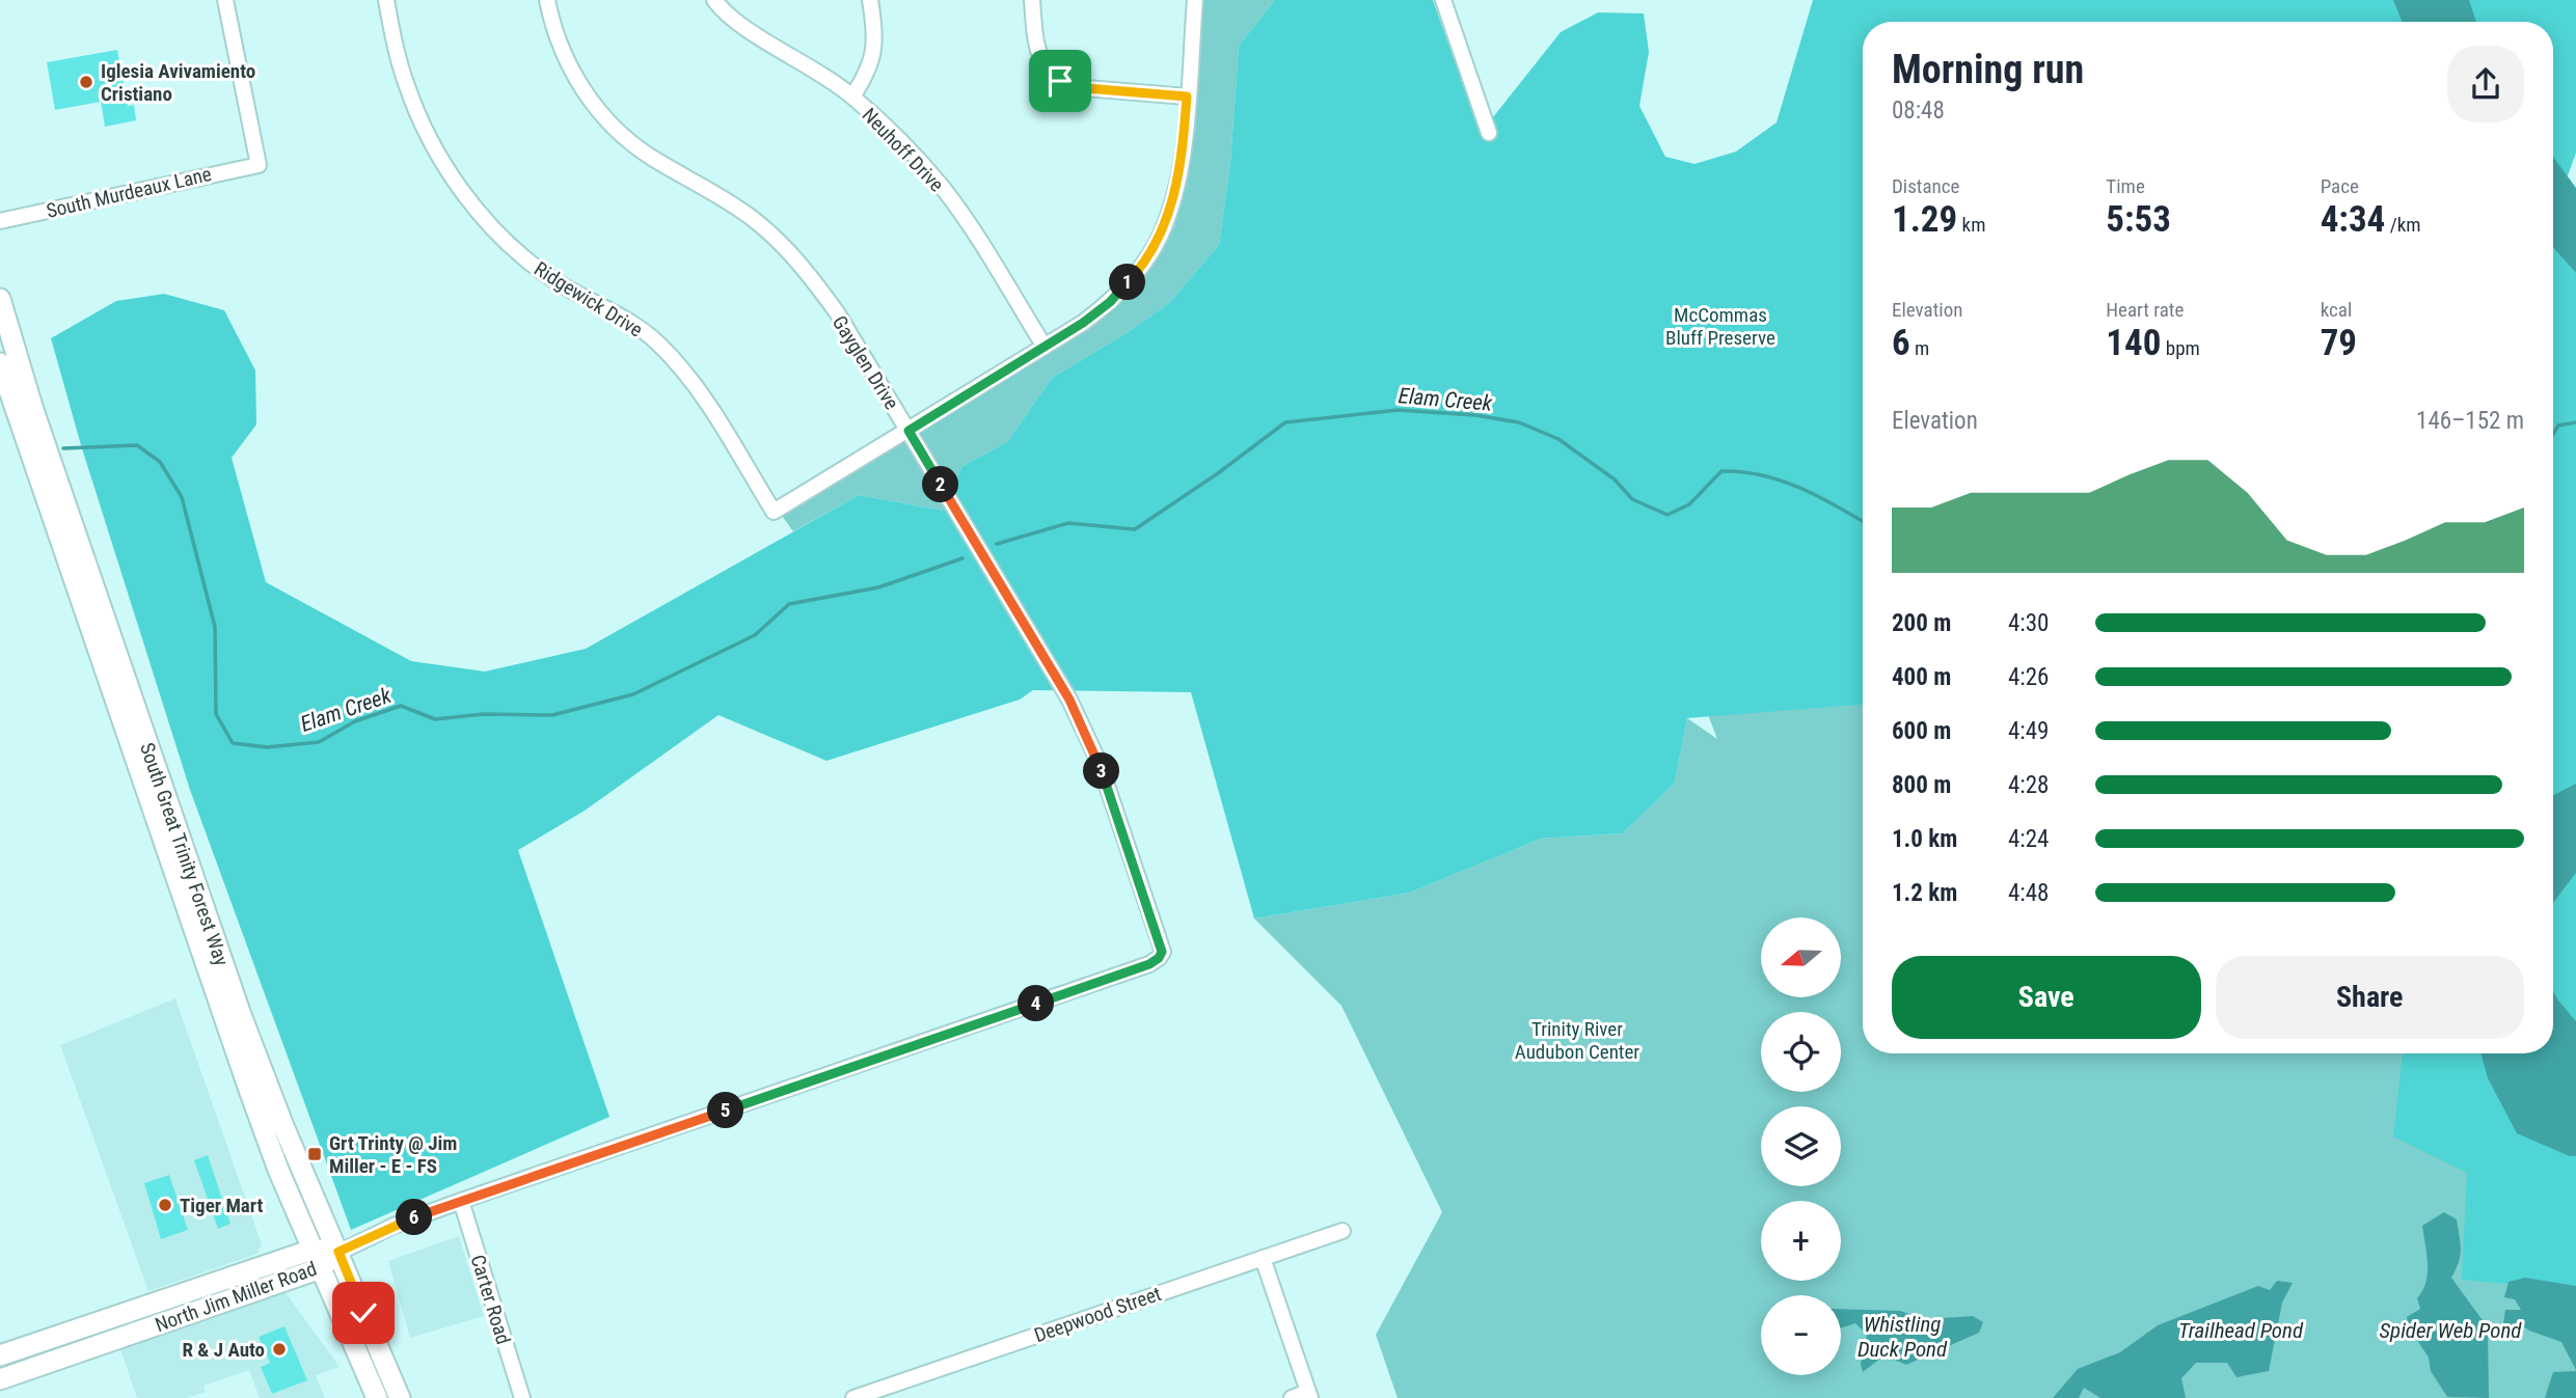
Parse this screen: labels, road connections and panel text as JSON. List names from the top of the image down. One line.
{"streets":{"main road":["South Great Trinity Forest Way","North Jim Miller Road"],"street":["Neuhoff Drive","South Murdeaux Lane","Ridgewick Drive","Gayglen Drive","Carter Road","Deepwood Street"]},"crossings":[["Ridgewick Drive","Gayglen Drive"],["Gayglen Drive","Carter Road"],["South Great Trinity Forest Way","North Jim Miller Road"]],"water":["Elam Creek","Whistling Duck Pond","Trailhead Pond","Spider Web Pond"],"parks":["McCommas Bluff Preserve","Trinity River Audubon Center"],"places":{"other":["Iglesia Avivamiento Cristiano","Tiger Mart","R & J Auto"],"transit":["Grt Trinty @ Jim Miller - E - FS"]},"north":"left","page":{"heading":["Morning run","08:48"],"stats":[["Distance","1.29 km"],["Time","5:53"],["Pace","4:34 /km"],["Elevation","6 m"],["Heart rate","140 bpm"],["kcal","79"]],"pins":["1","2","3","4","5","6"],"chart":["Elevation","146–152 m"],"list":[{"name":"200 m","note":"4:30"},{"name":"400 m","note":"4:26"},{"name":"600 m","note":"4:49"},{"name":"800 m","note":"4:28"},{"name":"1.0 km","note":"4:24"},{"name":"1.2 km","note":"4:48"}],"map_buttons":["+","−"],"buttons":["Save","Share"]}}
